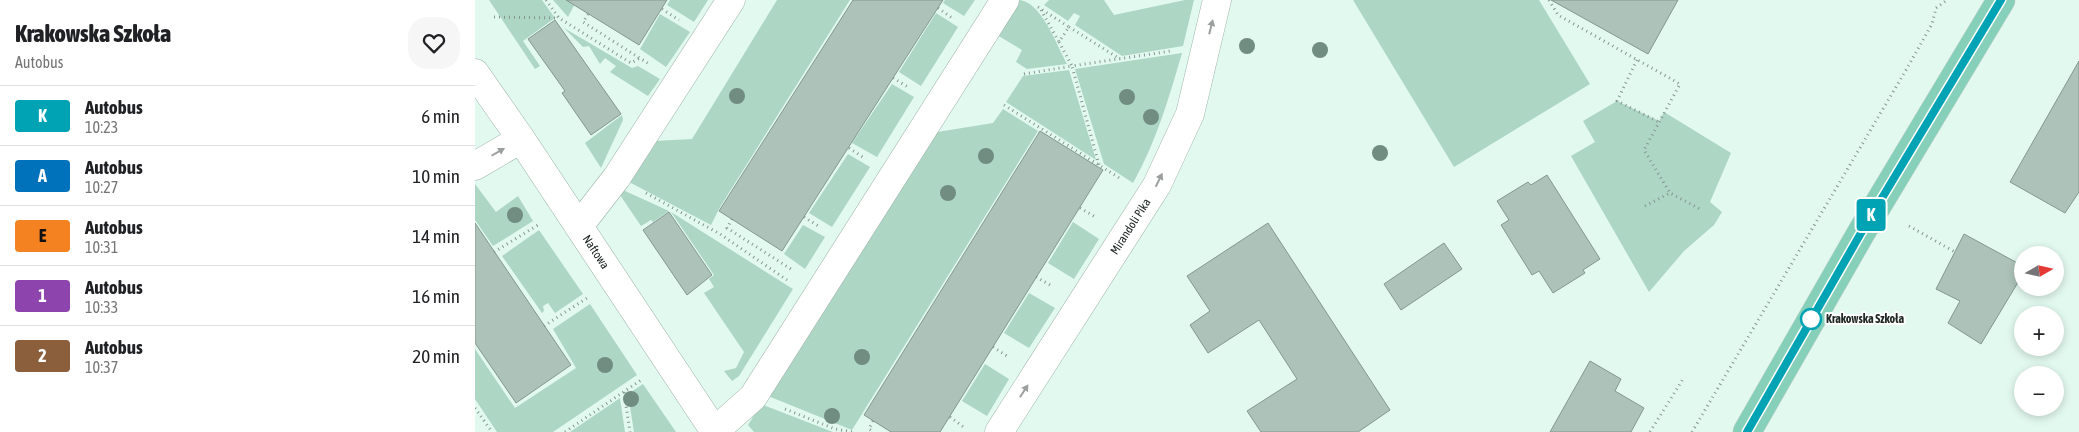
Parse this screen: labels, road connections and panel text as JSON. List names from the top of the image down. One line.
{"streets":{"street":["Mirandoli Pika","Naftowa"]},"places":["Krakowska Szkoła"],"lines":["bus line K"],"north":"right","page":{"heading":["Krakowska Szkoła","Autobus"],"on_map":"K","list":[{"mark":"K","name":"Autobus","note":"10:23","value":"6 min"},{"mark":"A","name":"Autobus","note":"10:27","value":"10 min"},{"mark":"E","name":"Autobus","note":"10:31","value":"14 min"},{"mark":"1","name":"Autobus","note":"10:33","value":"16 min"},{"mark":"2","name":"Autobus","note":"10:37","value":"20 min"}],"map_buttons":["+","−"]}}
